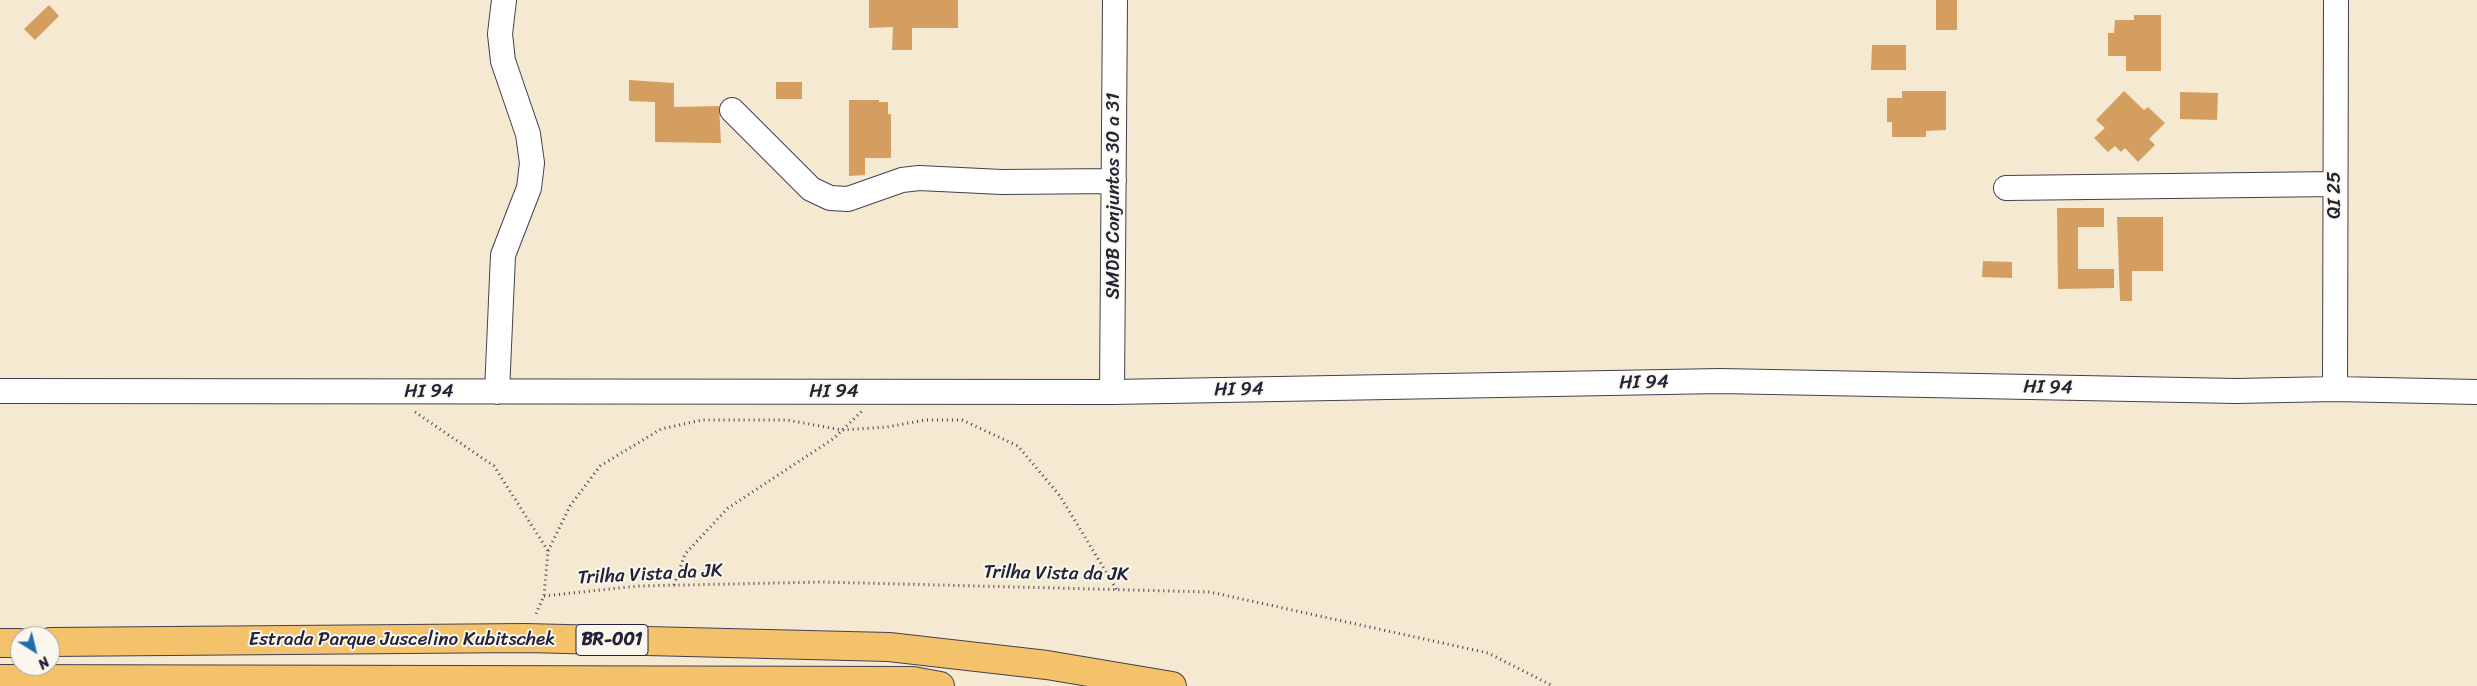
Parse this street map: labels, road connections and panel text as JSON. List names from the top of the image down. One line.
{"streets":{"highway":["Estrada Parque Juscelino Kubitschek","BR-001"],"street":["QI 25","SMDB Conjuntos 30 a 31","HI 94"],"path":["Trilha Vista da JK"]},"crossings":[["QI 25","HI 94"],["SMDB Conjuntos 30 a 31","HI 94"]],"north":"bottom right"}
